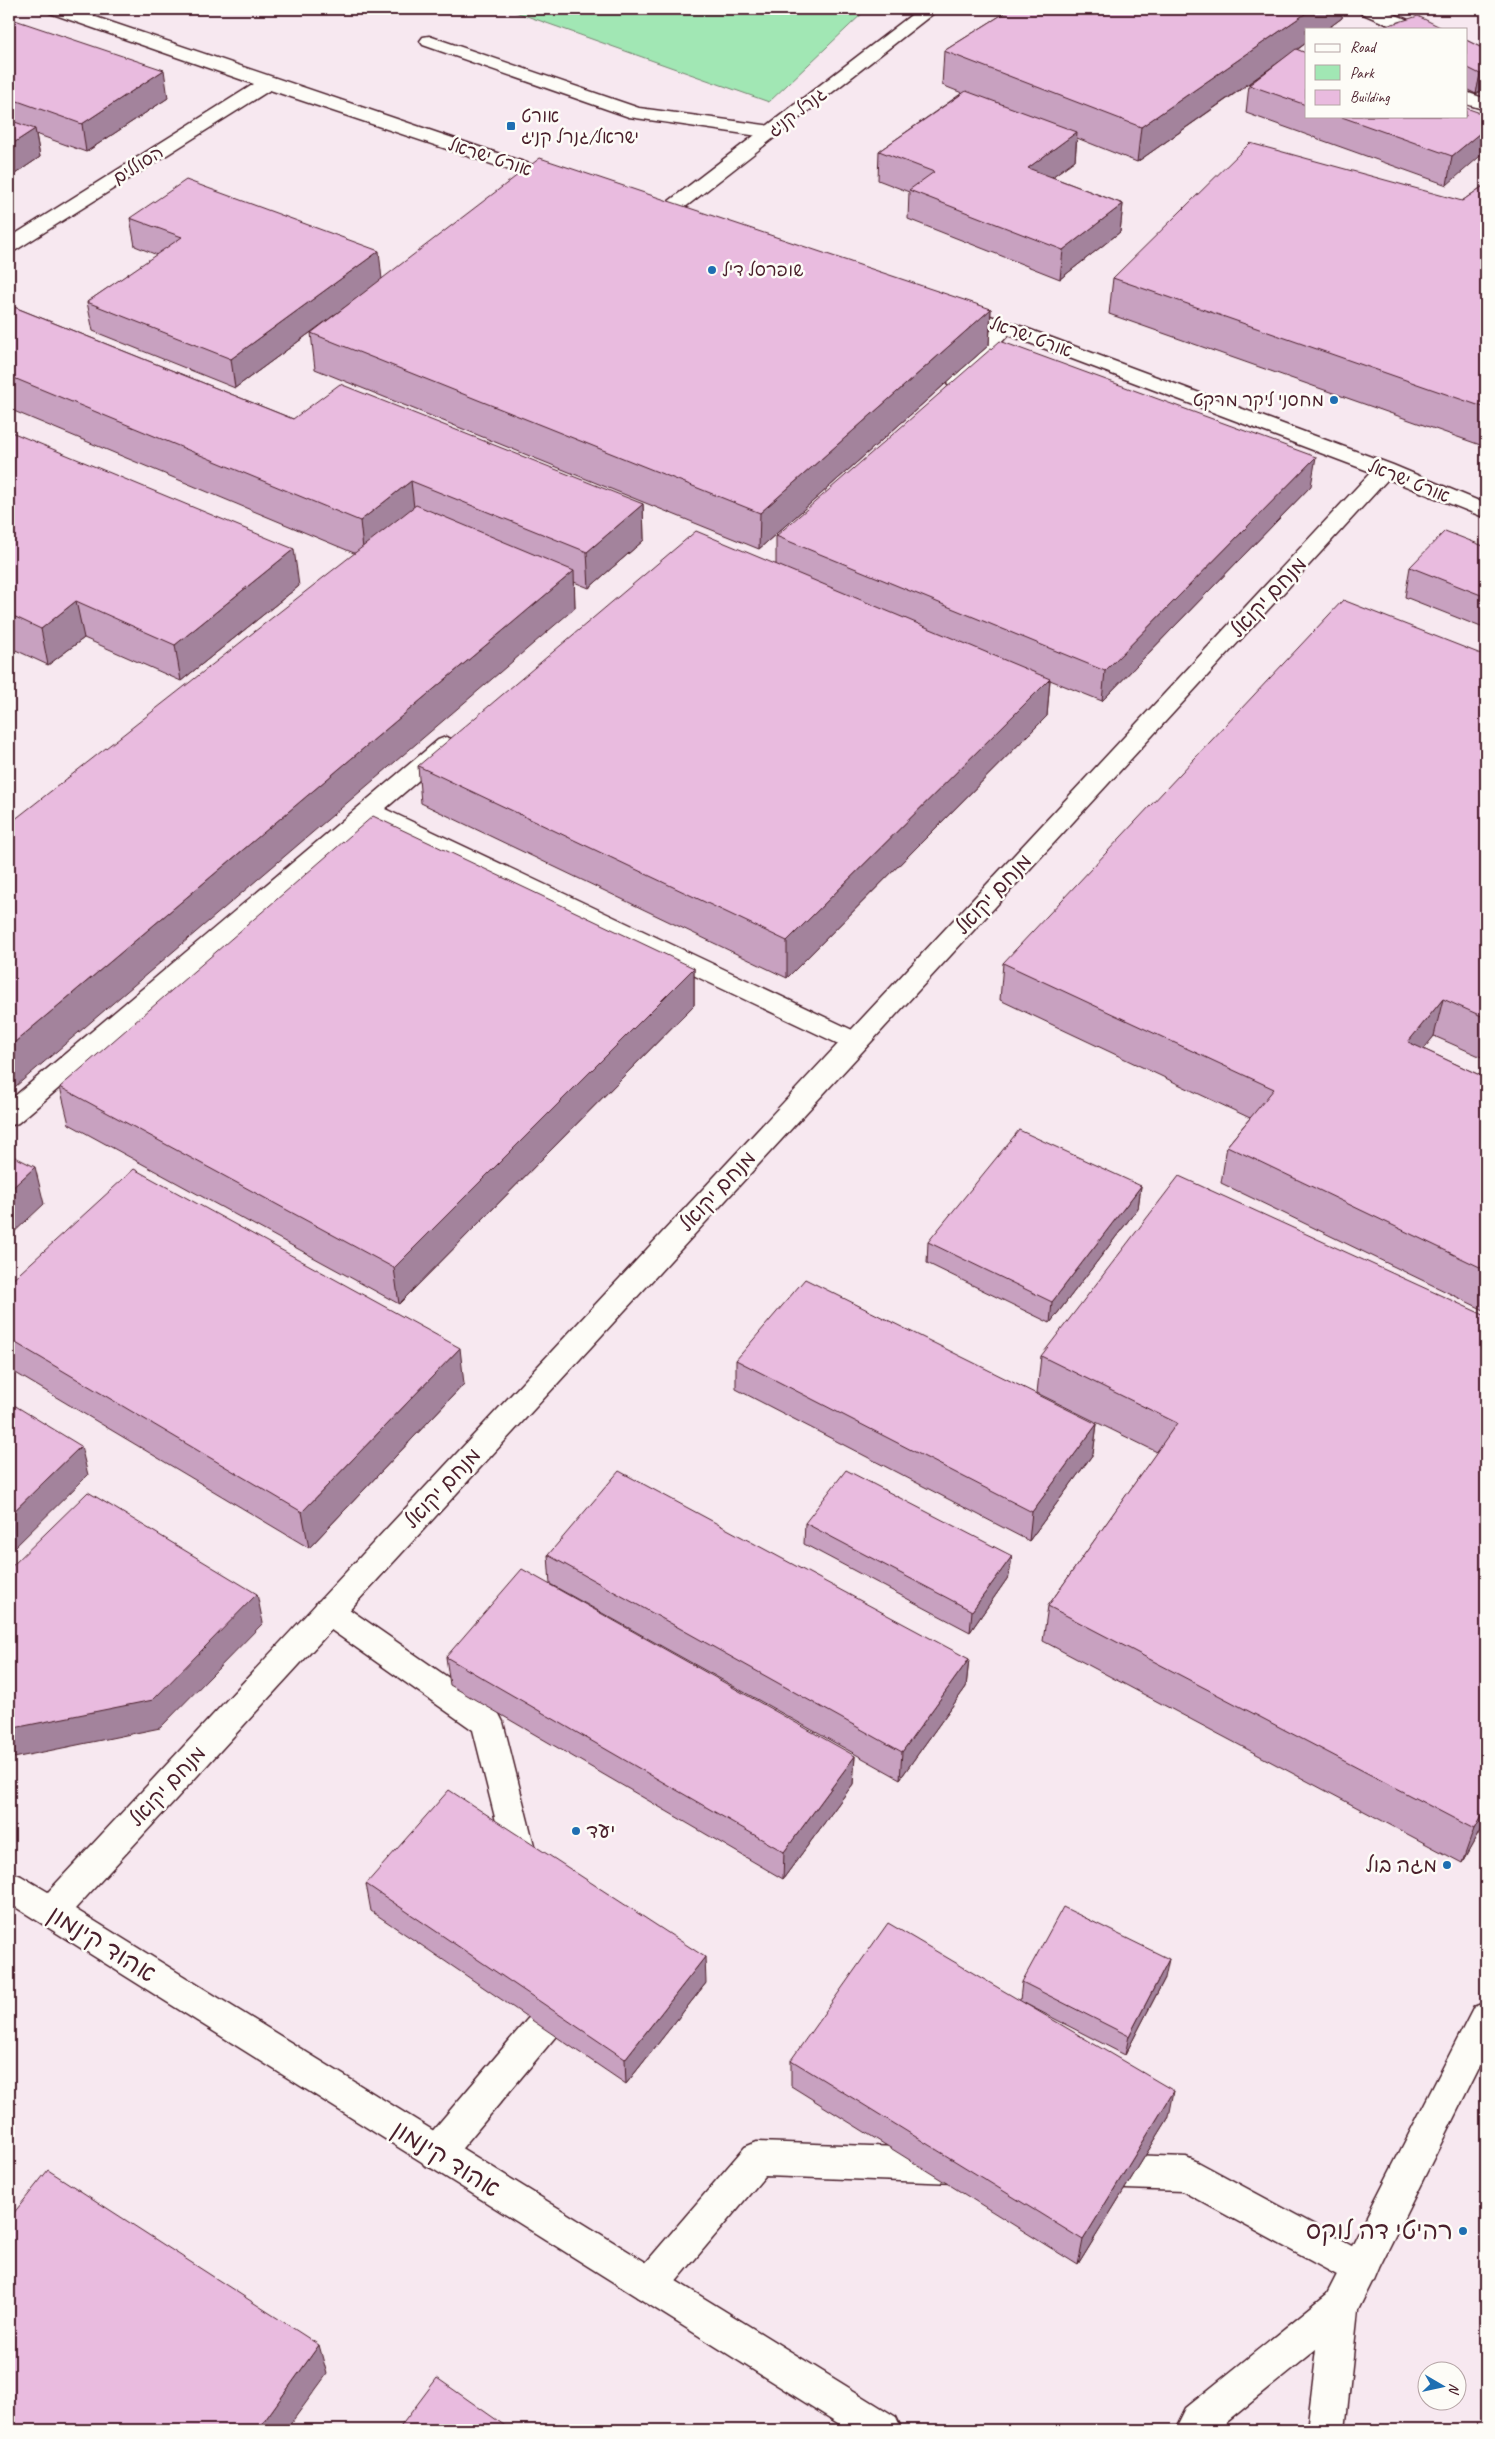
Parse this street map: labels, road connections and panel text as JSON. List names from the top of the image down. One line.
{"streets":{"street":["גנרל קניג","אורט ישראל","הסוללים","מנחם יקואל","אהוד קינמון"]},"crossings":[["אורט ישראל","הסוללים"],["אורט ישראל","מנחם יקואל"],["מנחם יקואל","אהוד קינמון"]],"places":{"transit":["אורט ישראל/גנרל קניג"],"other":["שופרסל דיל","מחסני ליקר מרקט","יעד","מגה בול","רהיטי דה לוקס"]},"legend":["Road","Park","Building"],"north":"right"}
